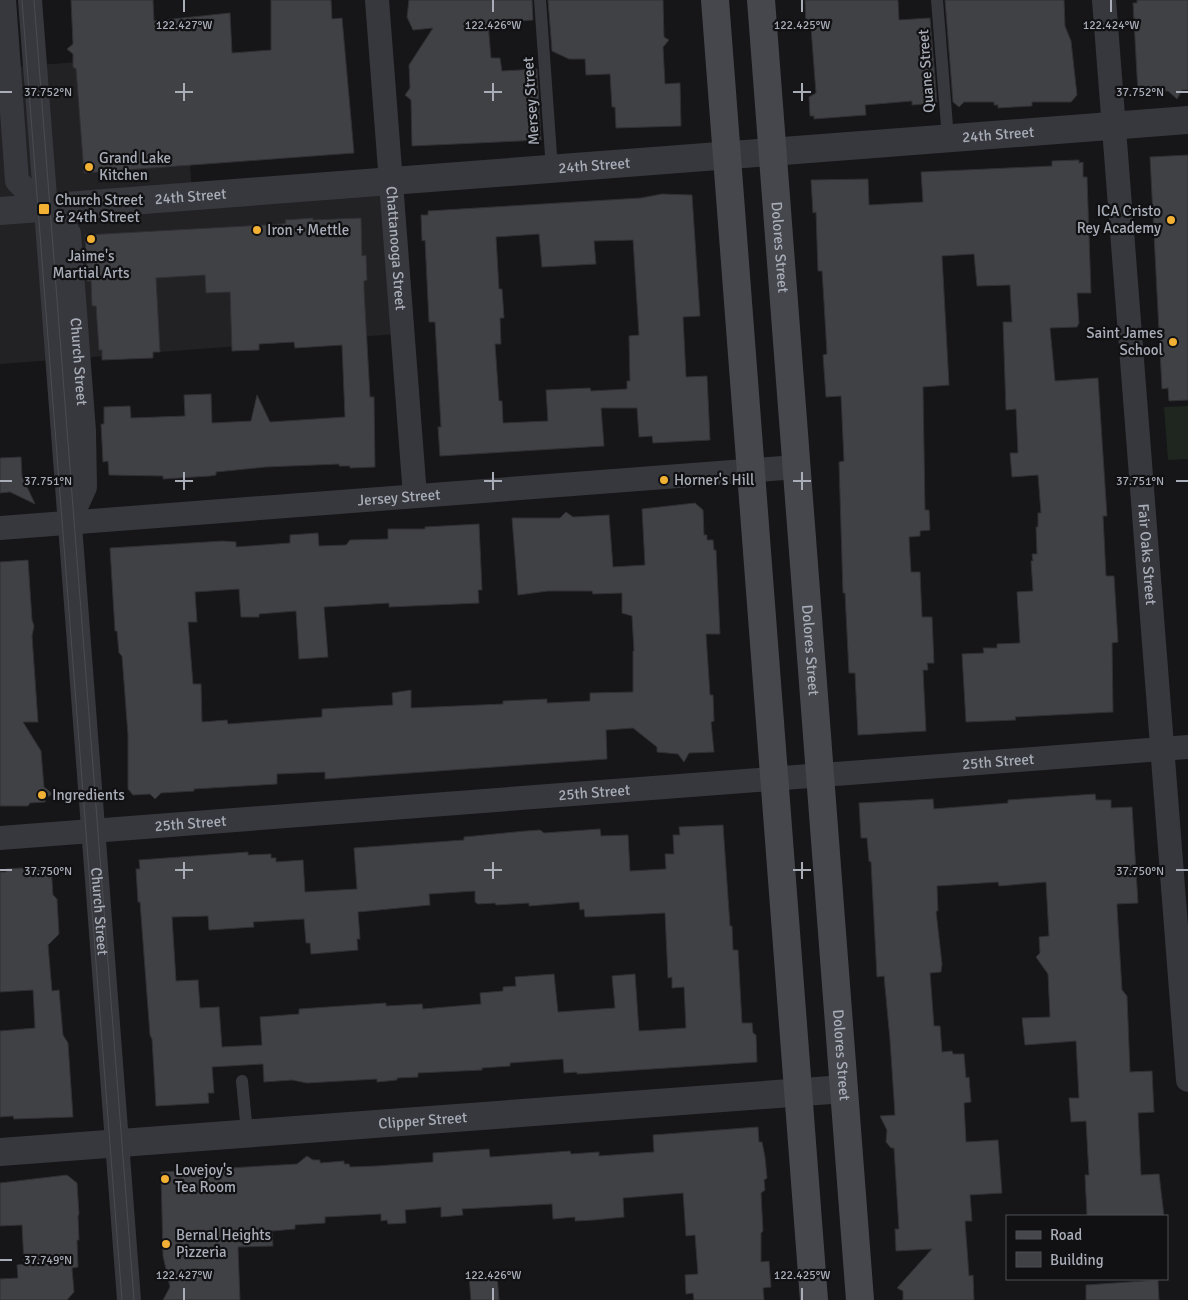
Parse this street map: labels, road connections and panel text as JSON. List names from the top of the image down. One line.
{"streets":{"main road":["Dolores Street"],"street":["24th Street","Chattanooga Street","Church Street","Jersey Street","Fair Oaks Street","25th Street","Clipper Street"],"lane":["Quane Street","Mersey Street"]},"crossings":[["Quane Street","24th Street"],["Mersey Street","24th Street"],["24th Street","Dolores Street"],["24th Street","Chattanooga Street"],["24th Street","Church Street"],["24th Street","Fair Oaks Street"],["Dolores Street","Jersey Street"],["Dolores Street","25th Street"],["Dolores Street","Clipper Street"],["Chattanooga Street","Jersey Street"],["Church Street","Jersey Street"],["Church Street","25th Street"],["Church Street","Clipper Street"],["Fair Oaks Street","25th Street"]],"places":{"other":["Grand Lake Kitchen","ICA Cristo Rey Academy","Iron + Mettle","Jaime's Martial Arts","Saint James School","Horner's Hill","Ingredients","Lovejoy's Tea Room","Bernal Heights Pizzeria"],"transit":["Church Street & 24th Street"]},"legend":["Road","Building"],"coordinates":["122.427°W","122.426°W","122.425°W","122.424°W","37.752°N","37.751°N","37.750°N","37.749°N"]}
